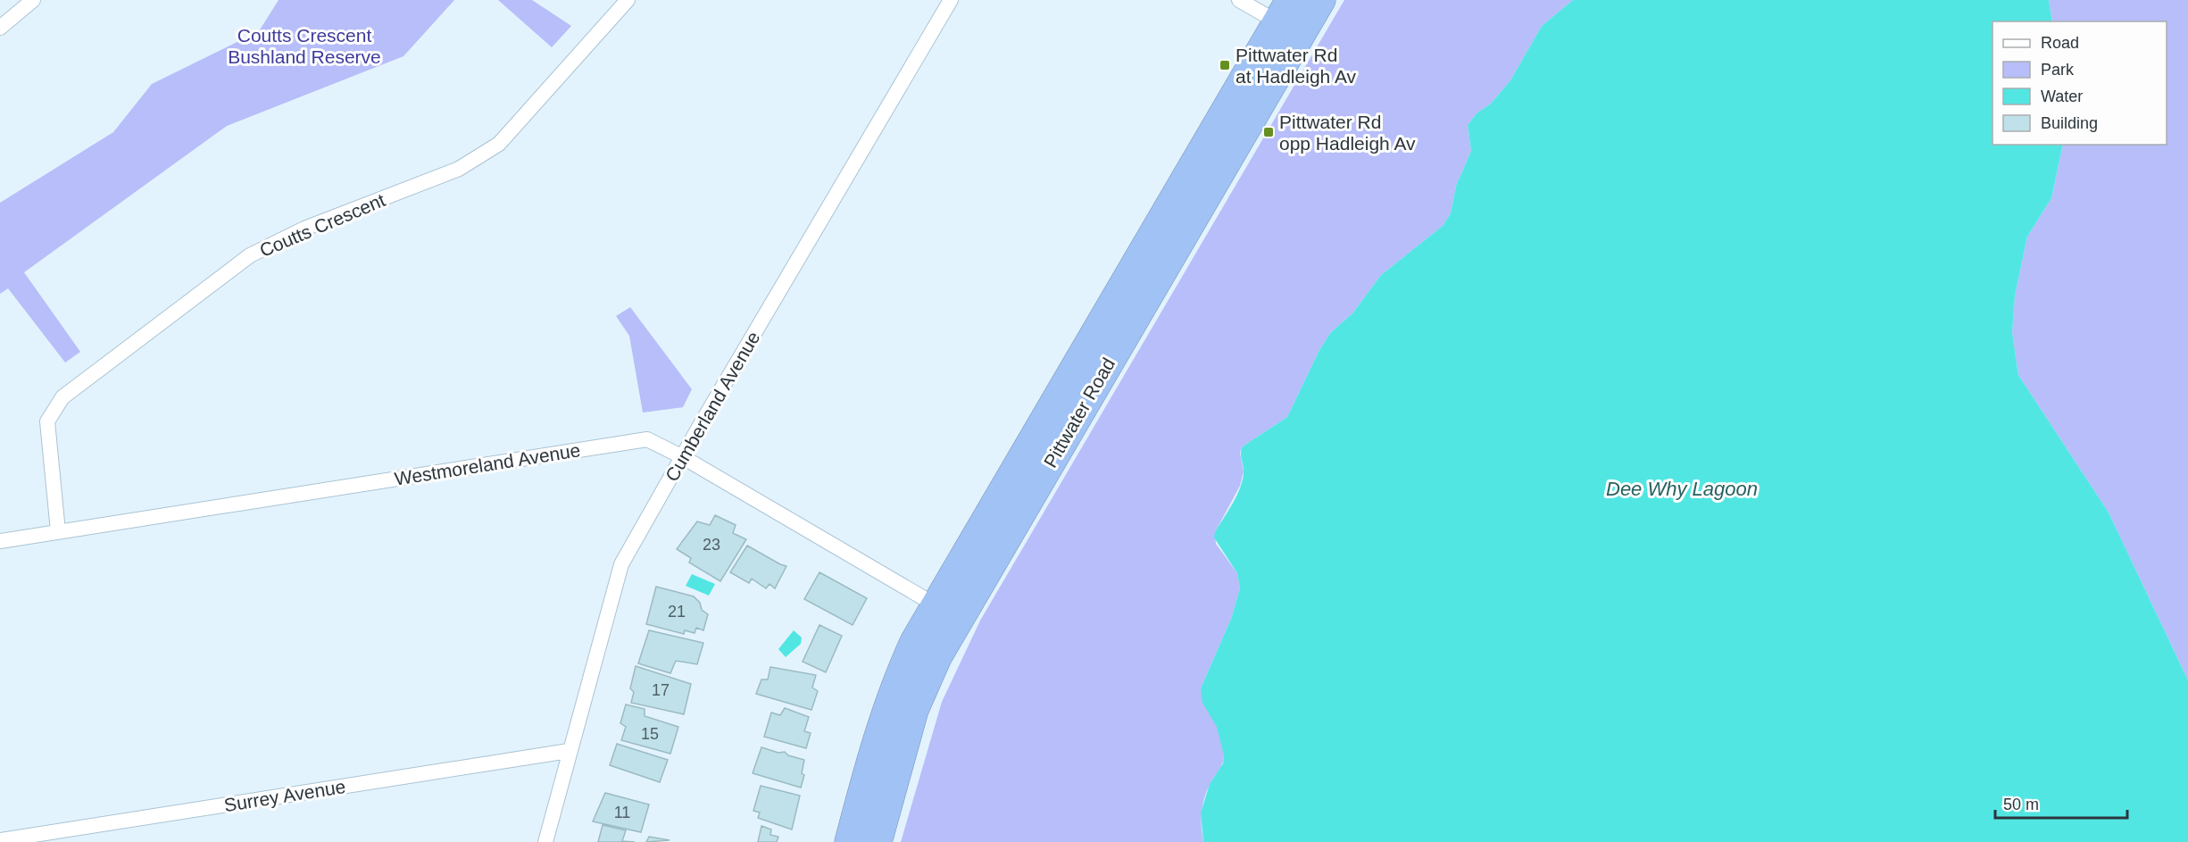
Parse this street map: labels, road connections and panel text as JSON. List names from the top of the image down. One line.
{"streets":{"highway":["Pittwater Road"],"street":["Coutts Crescent","Cumberland Avenue","Westmoreland Avenue","Surrey Avenue"]},"crossings":[["Coutts Crescent","Westmoreland Avenue"],["Cumberland Avenue","Westmoreland Avenue"],["Cumberland Avenue","Surrey Avenue"],["Pittwater Road","Westmoreland Avenue"]],"water":["Dee Why Lagoon"],"parks":["Coutts Crescent Bushland Reserve"],"places":{"transit":["Pittwater Rd at Hadleigh Av","Pittwater Rd opp Hadleigh Av"]},"house_numbers":["23","21","17","15","11"],"legend":["Road","Park","Water","Building"],"scale_bar":"50 m"}
